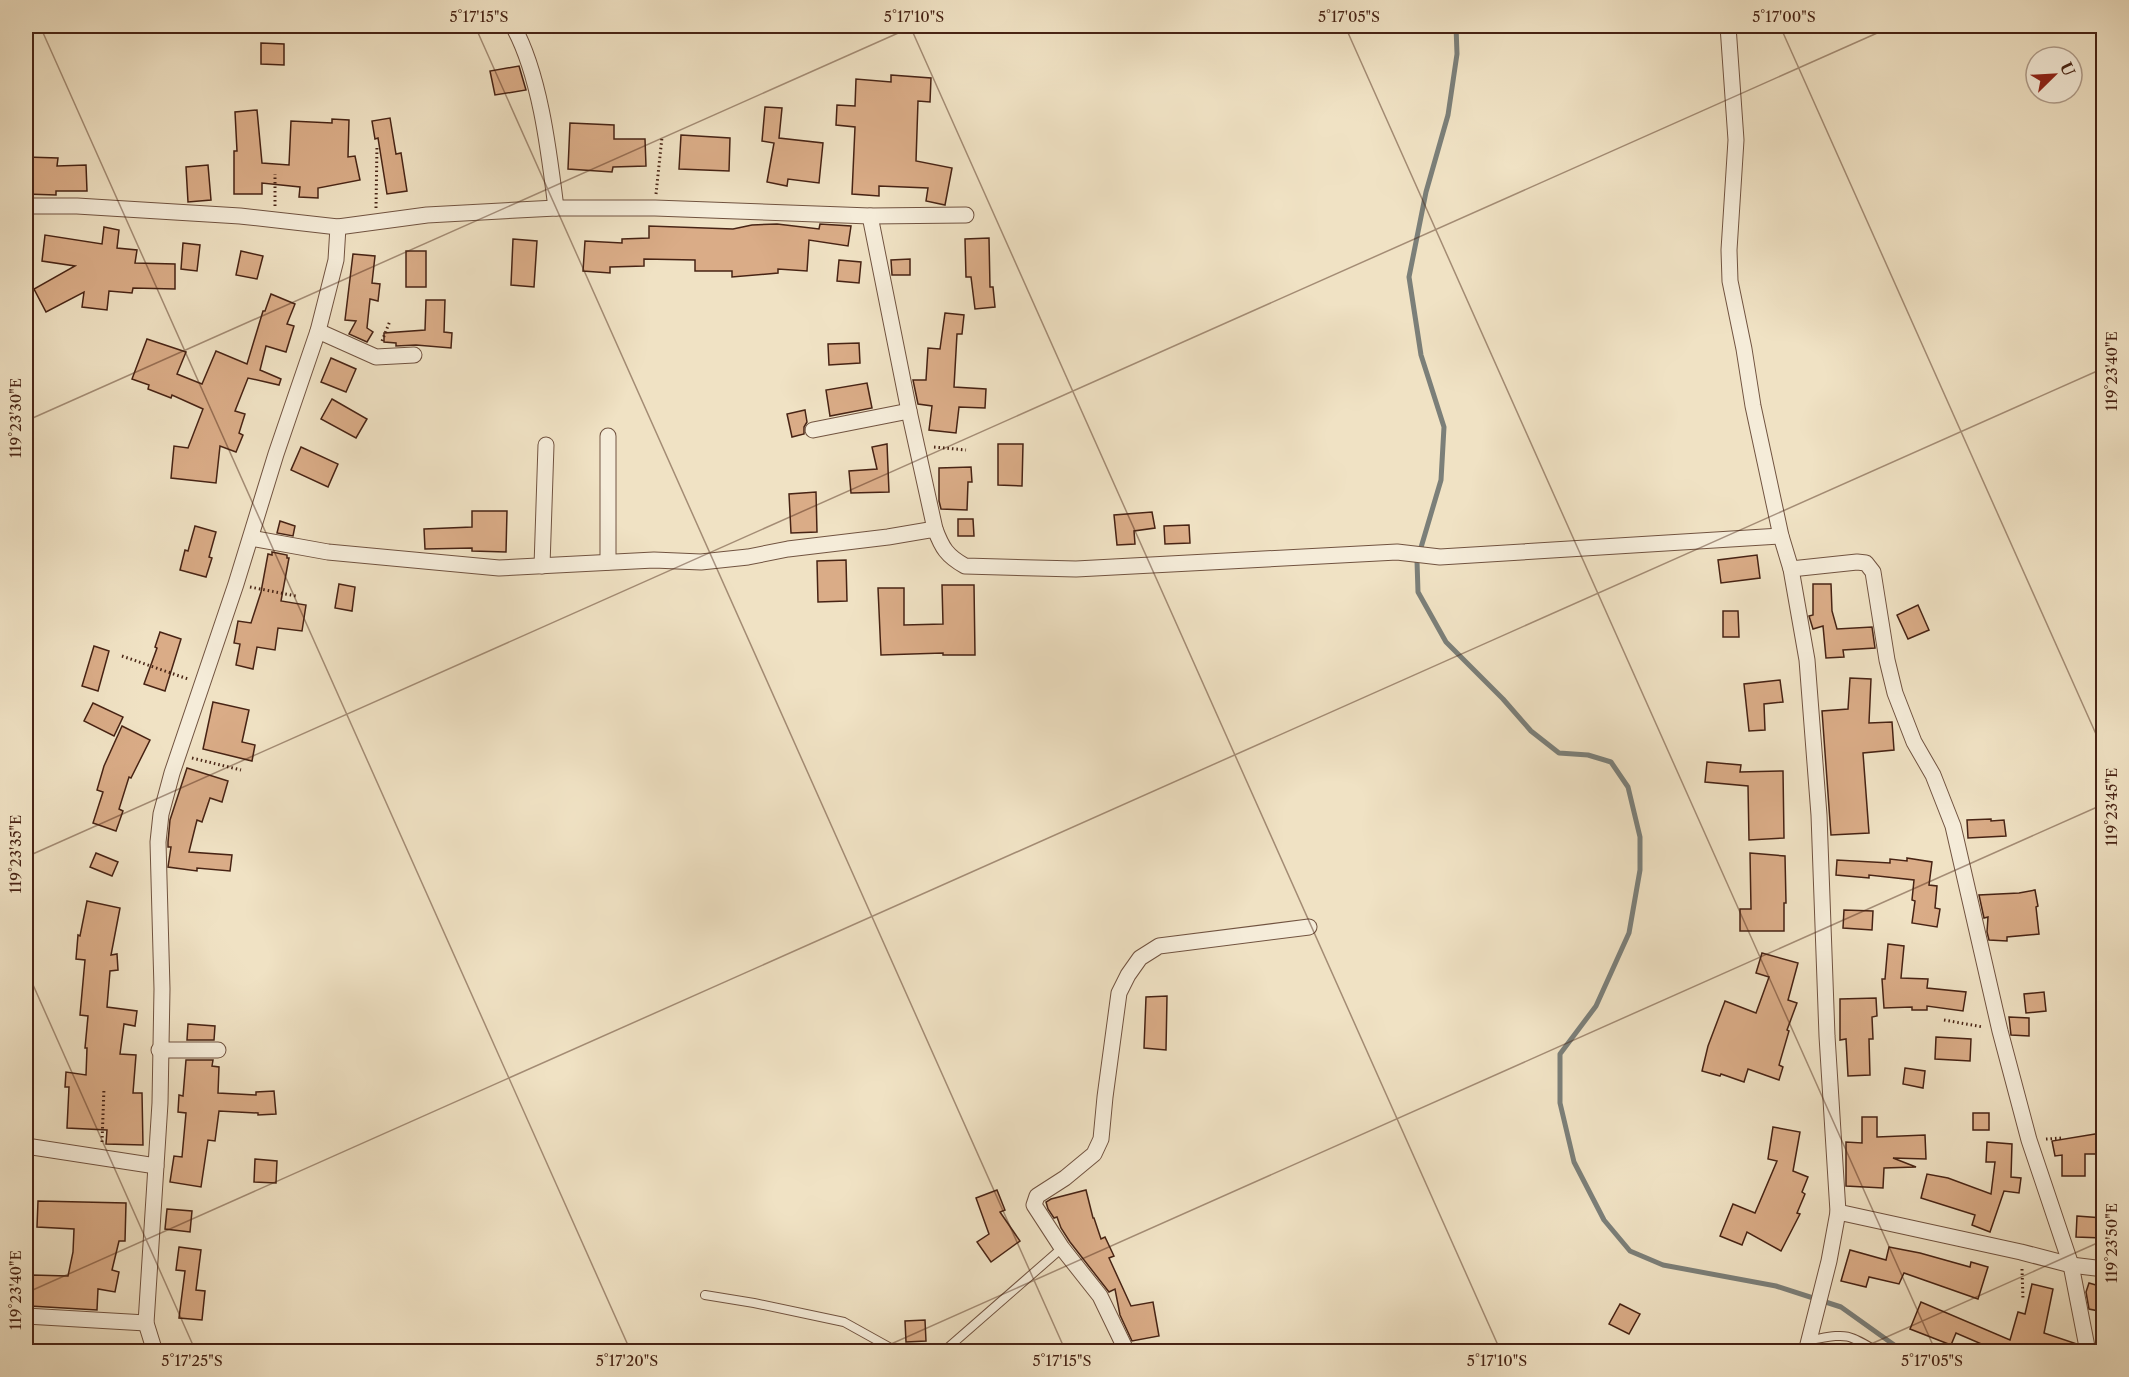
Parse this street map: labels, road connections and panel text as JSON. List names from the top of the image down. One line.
{"north":"top right","coordinates":["5°17'15\"S","5°17'10\"S","5°17'05\"S","5°17'00\"S","119°23'40\"E","119°23'30\"E","119°23'45\"E","119°23'35\"E","119°23'50\"E","5°17'25\"S","5°17'20\"S"]}
